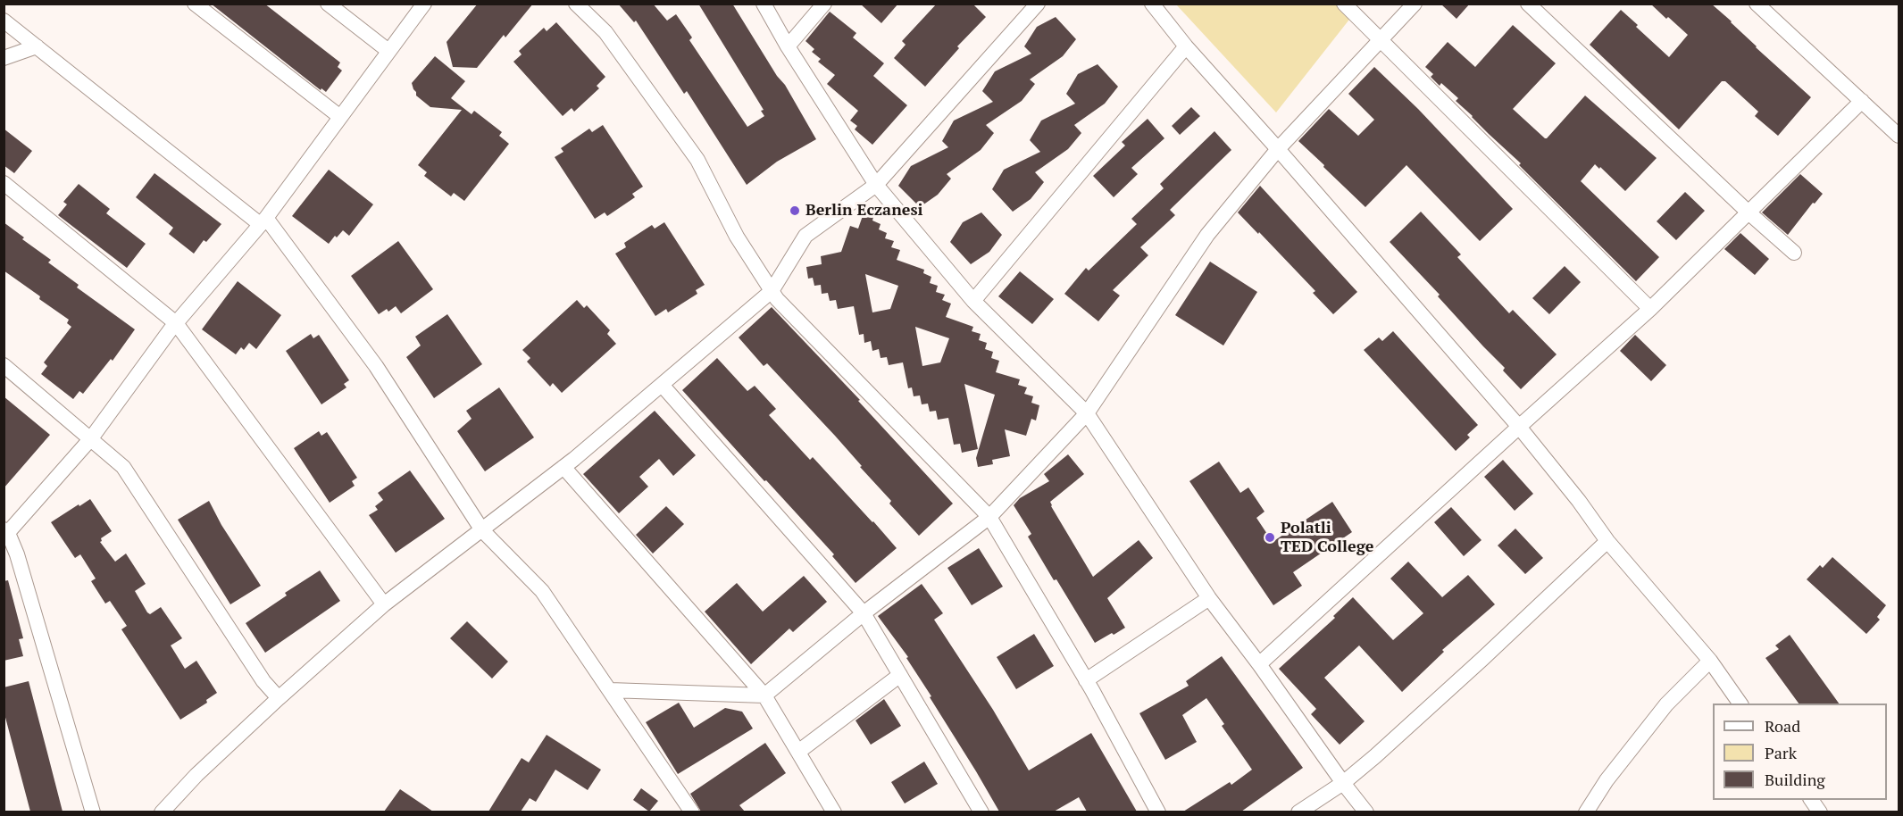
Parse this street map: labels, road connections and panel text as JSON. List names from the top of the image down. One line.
{"places":["Berlin Eczanesi","Polatli TED College"],"legend":["Road","Park","Building"]}
